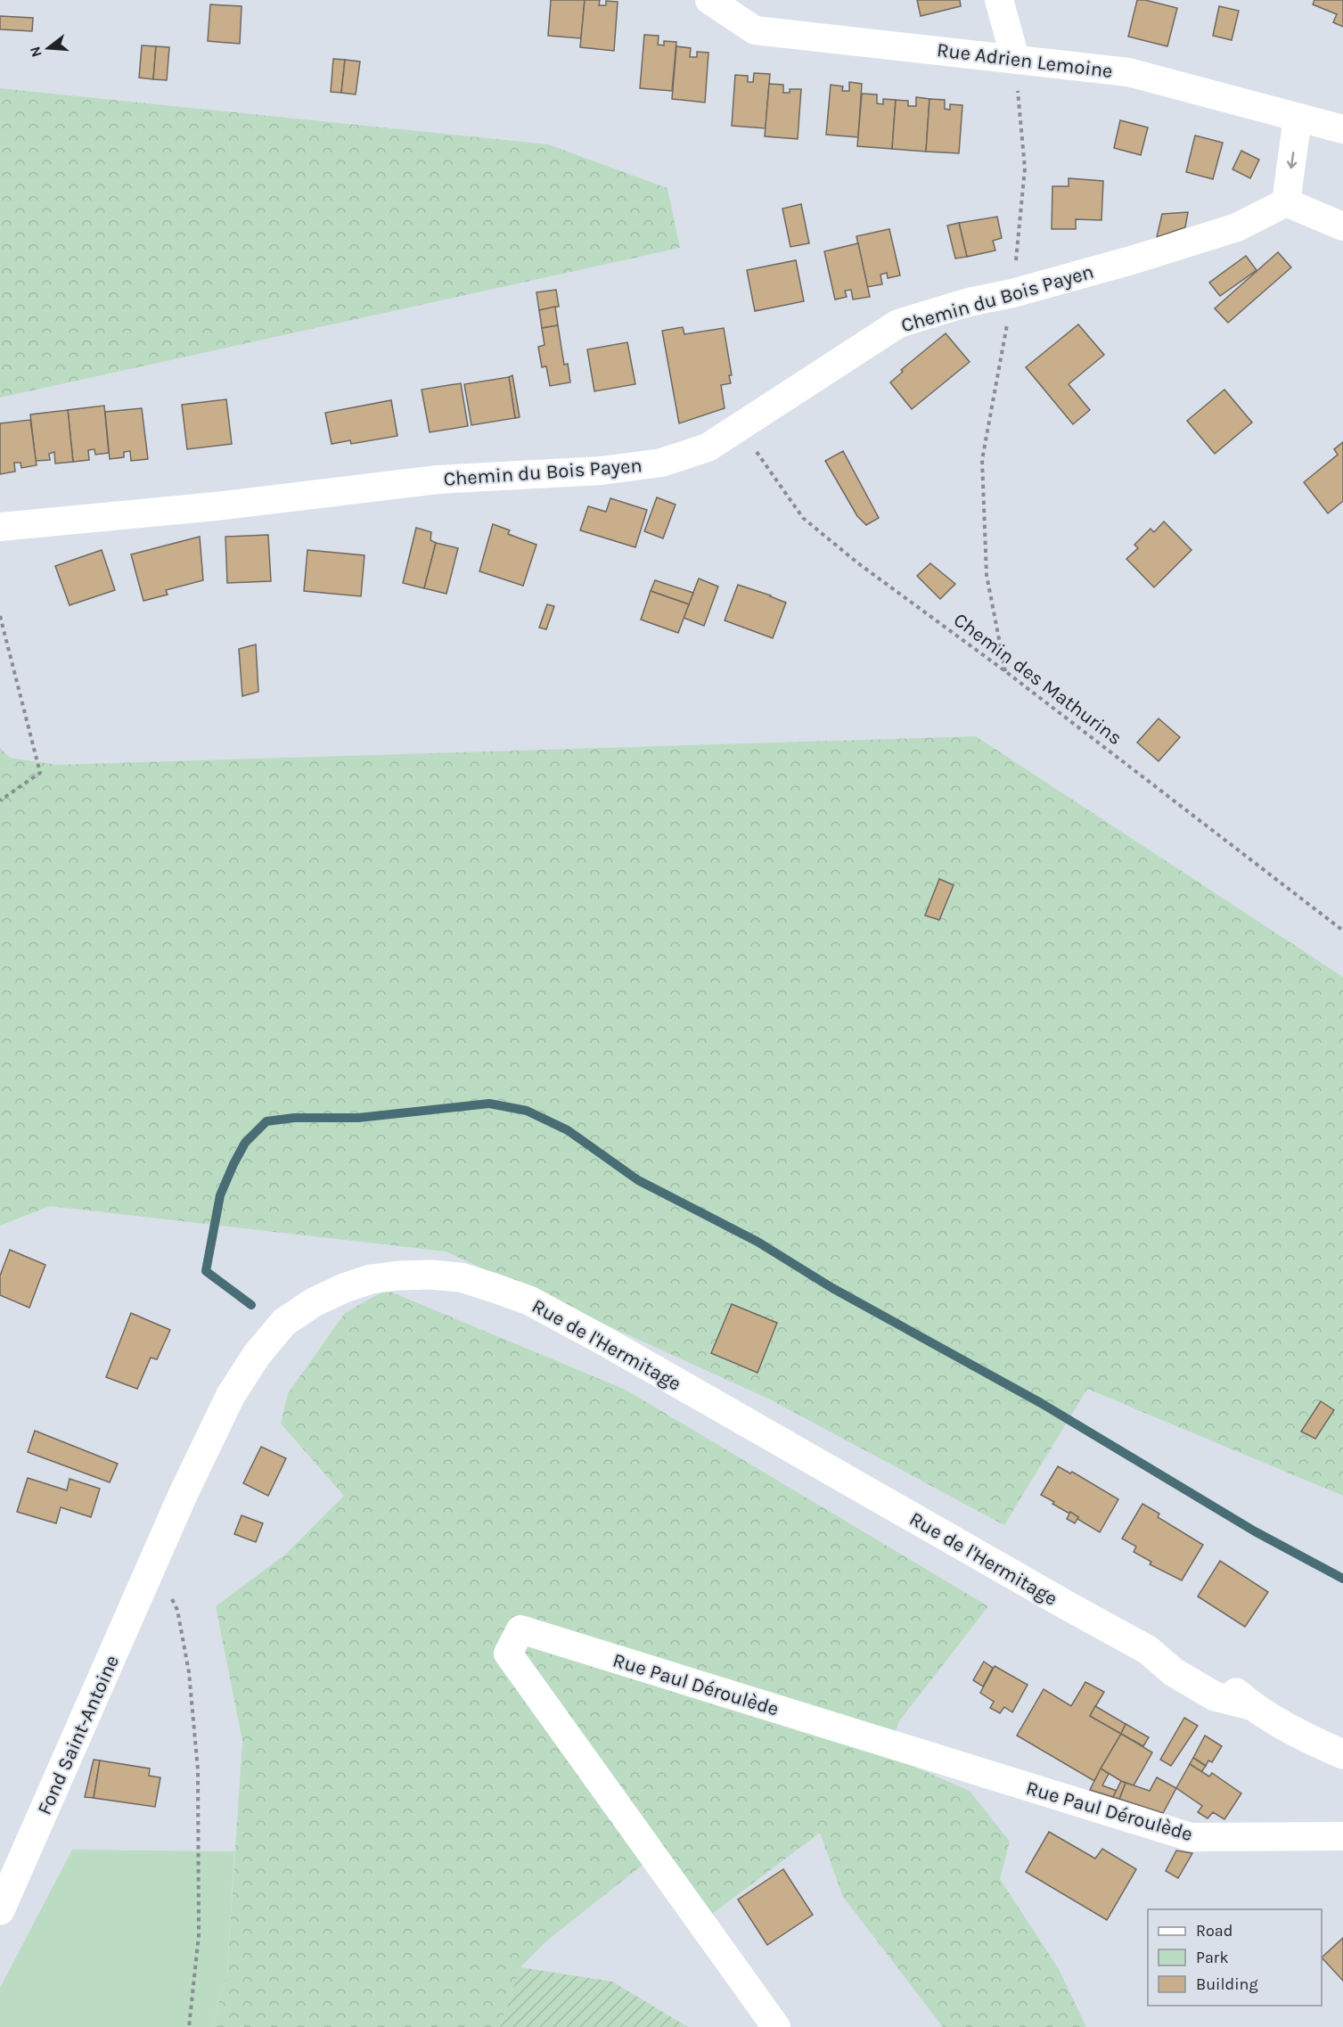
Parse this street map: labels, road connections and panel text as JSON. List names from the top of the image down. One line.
{"streets":{"main road":["Rue de l'Hermitage","Fond Saint-Antoine"],"street":["Rue Adrien Lemoine","Chemin du Bois Payen","Rue Paul Déroulède"],"path":["Chemin des Mathurins"]},"crossings":[["Chemin du Bois Payen","Chemin des Mathurins"],["Rue de l'Hermitage","Fond Saint-Antoine"]],"legend":["Road","Park","Building"],"north":"left"}
